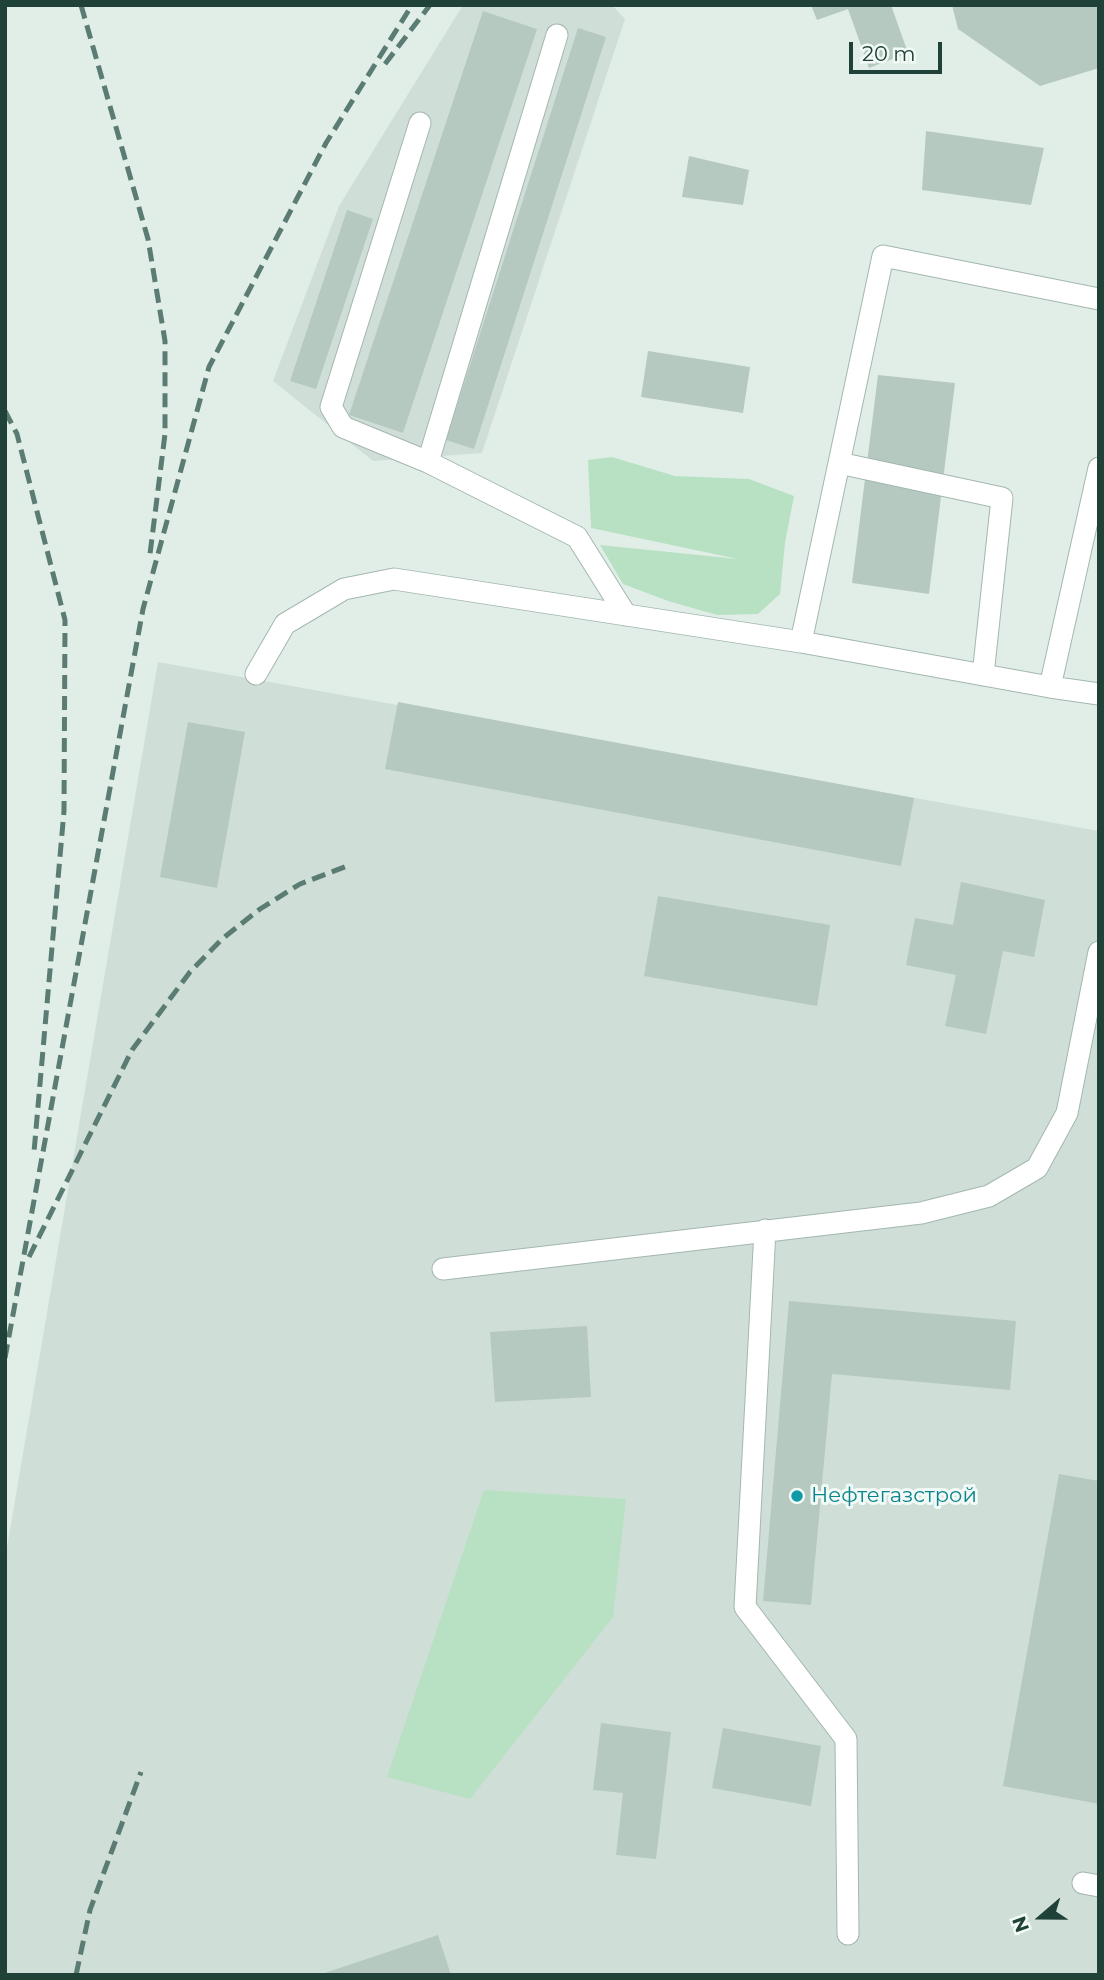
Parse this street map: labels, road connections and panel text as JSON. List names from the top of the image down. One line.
{"places":["Нефтегазстрой"],"scale_bar":"20 m","north":"left"}
